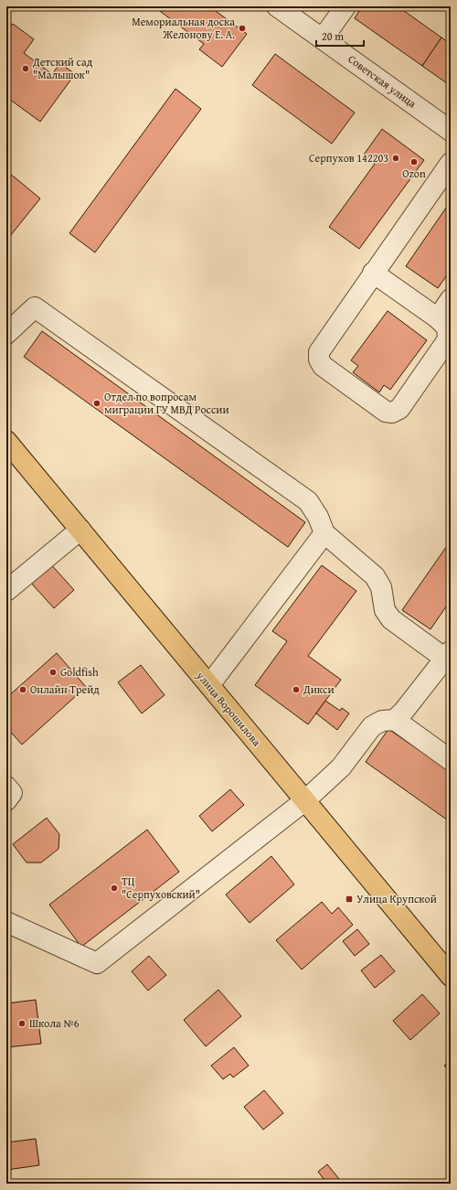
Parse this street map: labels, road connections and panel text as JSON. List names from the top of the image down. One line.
{"streets":{"main road":["улица Ворошилова"],"street":["Советская улица"]},"places":{"other":["Мемориальная доска Желонову Е. А.","Детский сад \"Малышок\"","Серпухов 142203","Ozon","Отдел по вопросам миграции ГУ МВД России","Goldfish","Онлайн Трейд","Дикси","ТЦ \"Серпуховский\"","Школа №6"],"transit":["Улица Крупской"]},"scale_bar":"20 m"}
